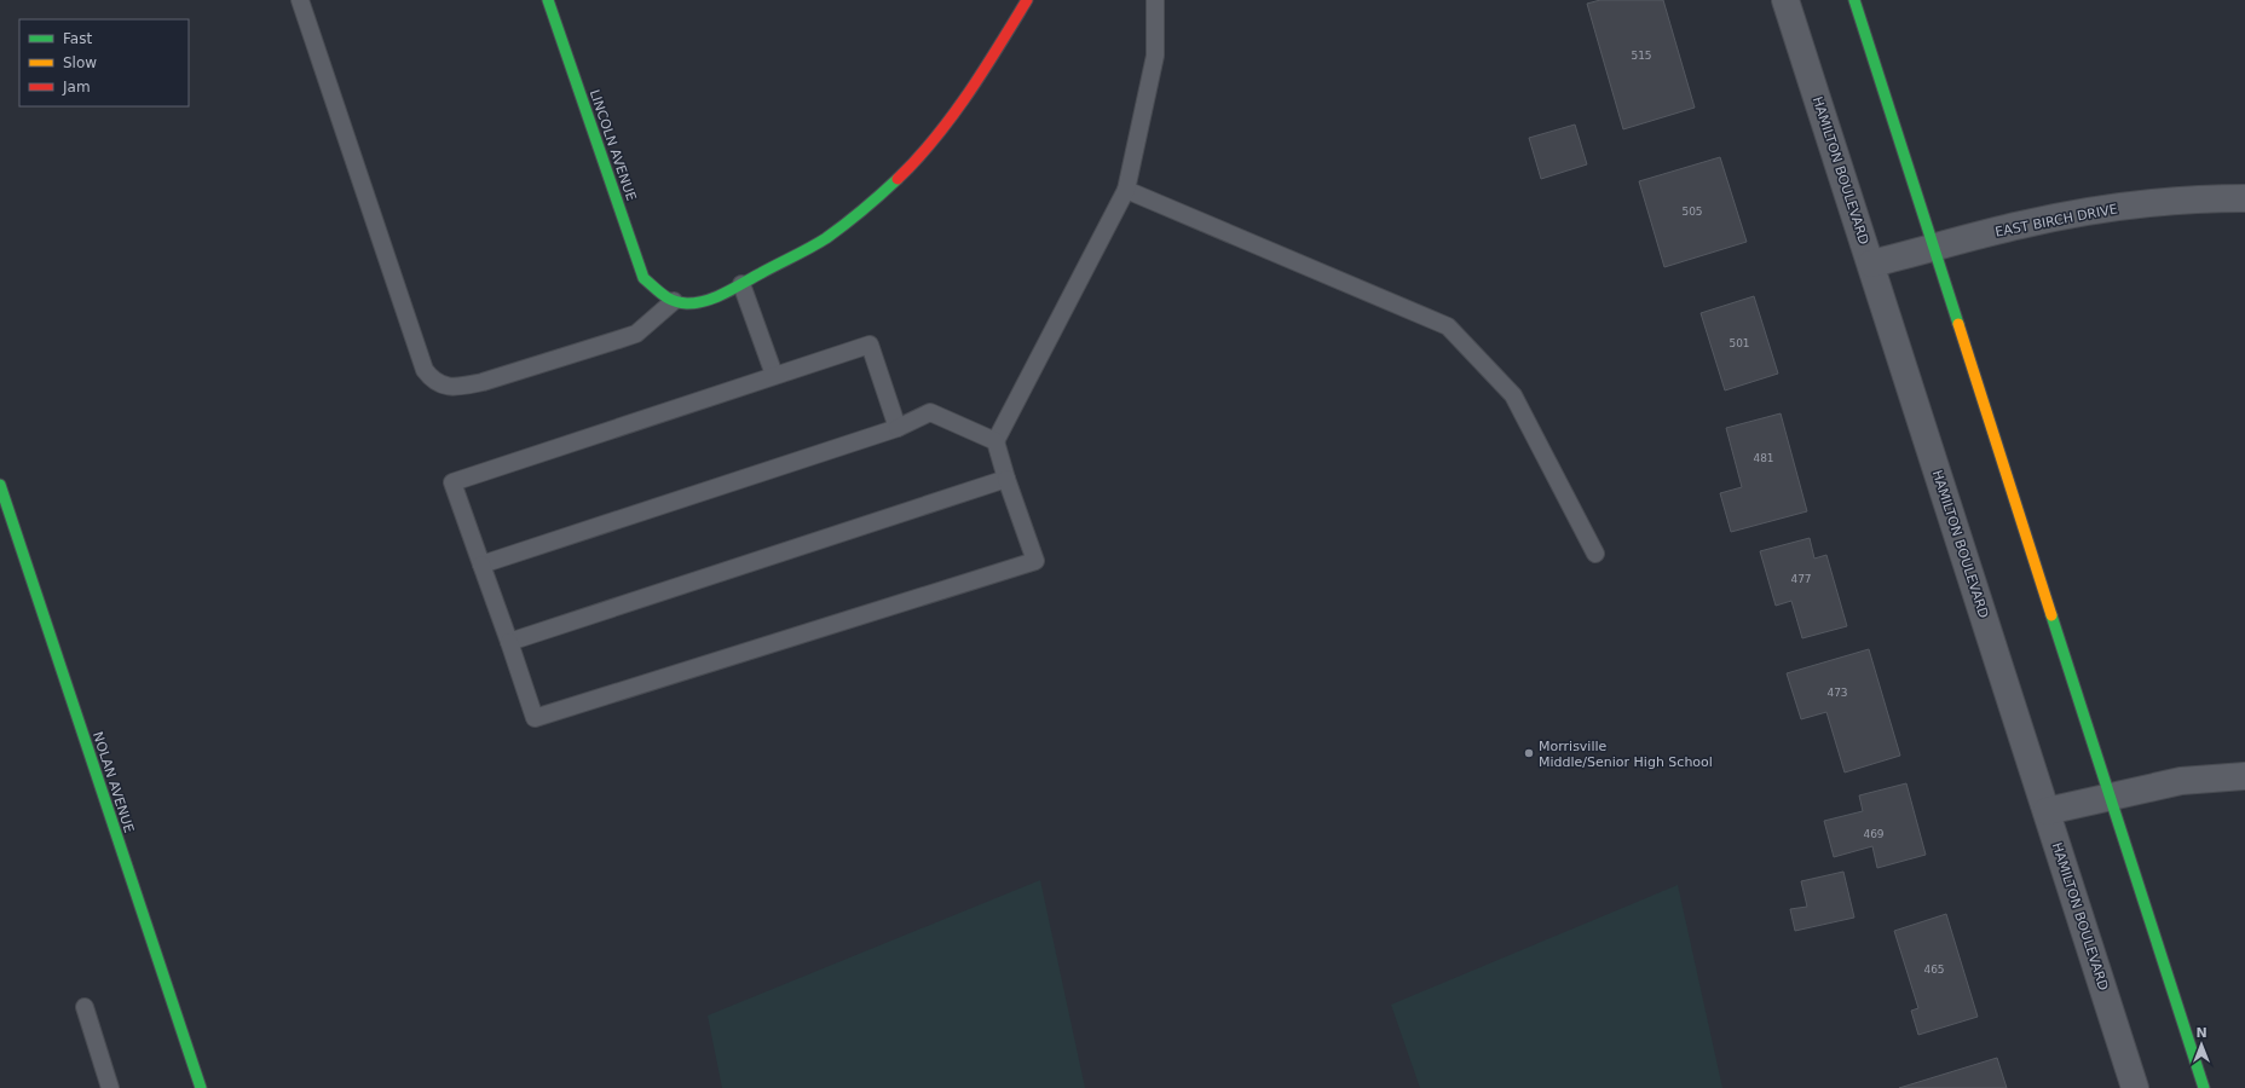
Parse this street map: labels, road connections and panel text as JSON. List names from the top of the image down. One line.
{"streets":{"street":["LINCOLN AVENUE","HAMILTON BOULEVARD","EAST BIRCH DRIVE","NOLAN AVENUE"]},"crossings":[["HAMILTON BOULEVARD","EAST BIRCH DRIVE"]],"places":["Morrisville Middle/Senior High School"],"house_numbers":["515","505","501","481","477","473","469","465"],"legend":["Fast","Slow","Jam"],"north":"top"}
